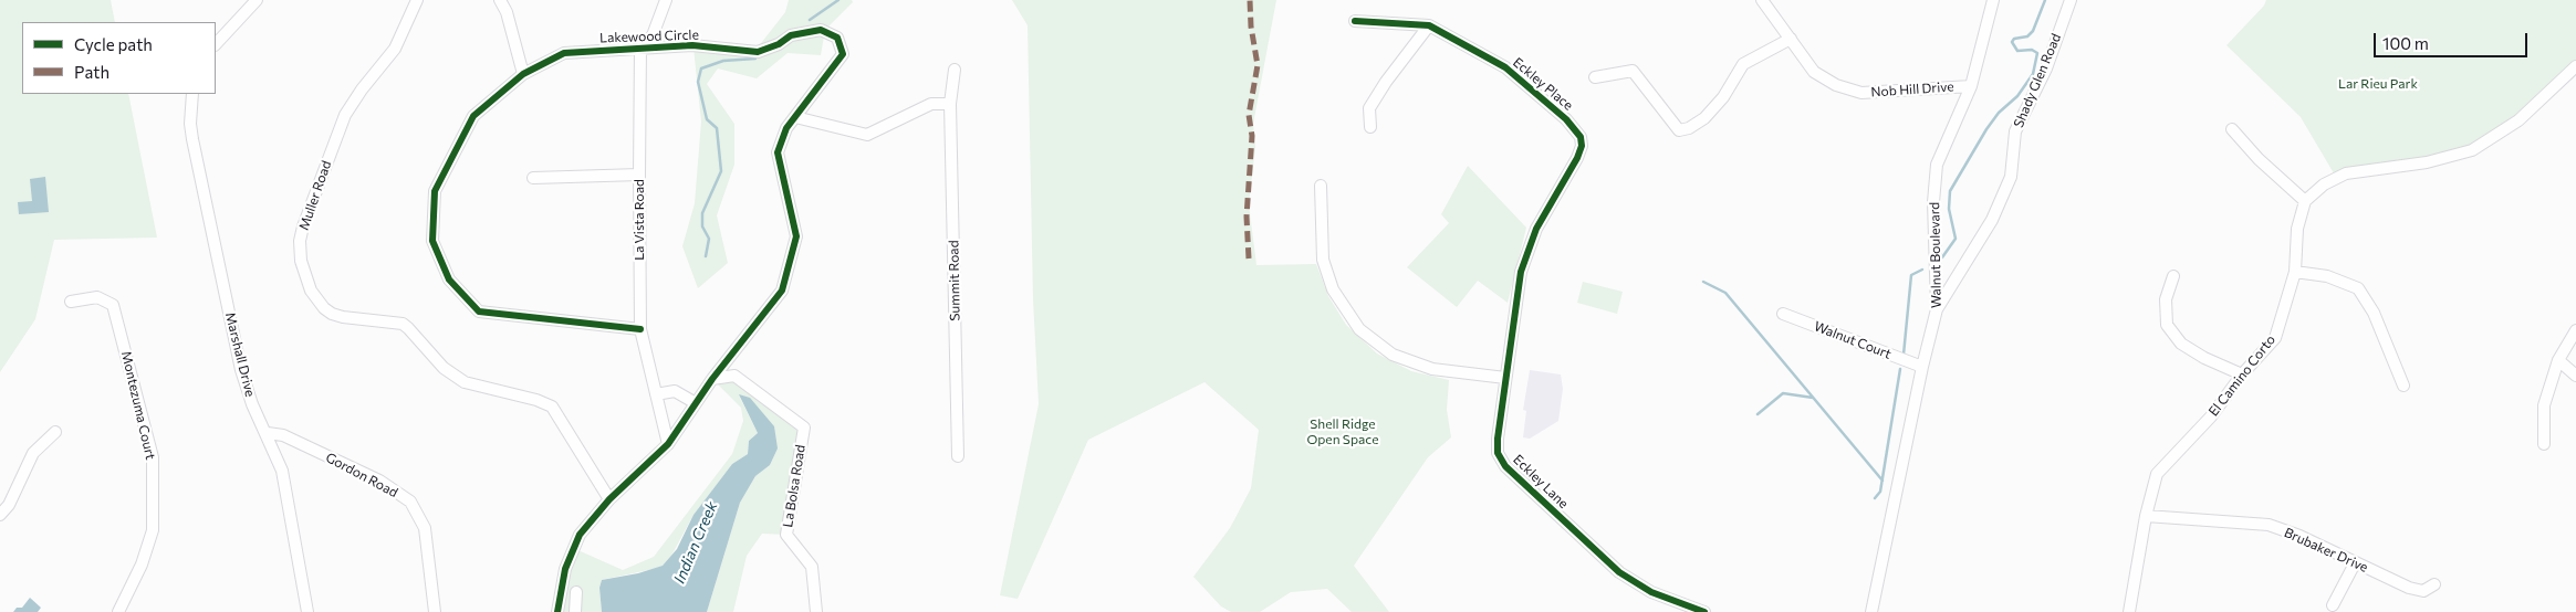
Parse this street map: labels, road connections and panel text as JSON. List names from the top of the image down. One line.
{"streets":{"street":["Lakewood Circle","Shady Glen Road","Eckley Place","Nob Hill Drive","Muller Road","La Vista Road","Walnut Boulevard","Summit Road","Walnut Court","Marshall Drive","El Camino Corto","Montezuma Court","Gordon Road","Eckley Lane","La Bolsa Road","Brubaker Drive"]},"crossings":[["Lakewood Circle","Muller Road"],["Lakewood Circle","La Vista Road"],["Lakewood Circle","La Bolsa Road"],["Shady Glen Road","Walnut Boulevard"],["Eckley Place","Eckley Lane"],["Nob Hill Drive","Walnut Boulevard"],["Walnut Boulevard","Walnut Court"],["Marshall Drive","Gordon Road"],["El Camino Corto","Brubaker Drive"]],"water":["Indian Creek"],"parks":["Lar Rieu Park","Shell Ridge Open Space"],"legend":["Cycle path","Path"],"scale_bar":"100 m"}
